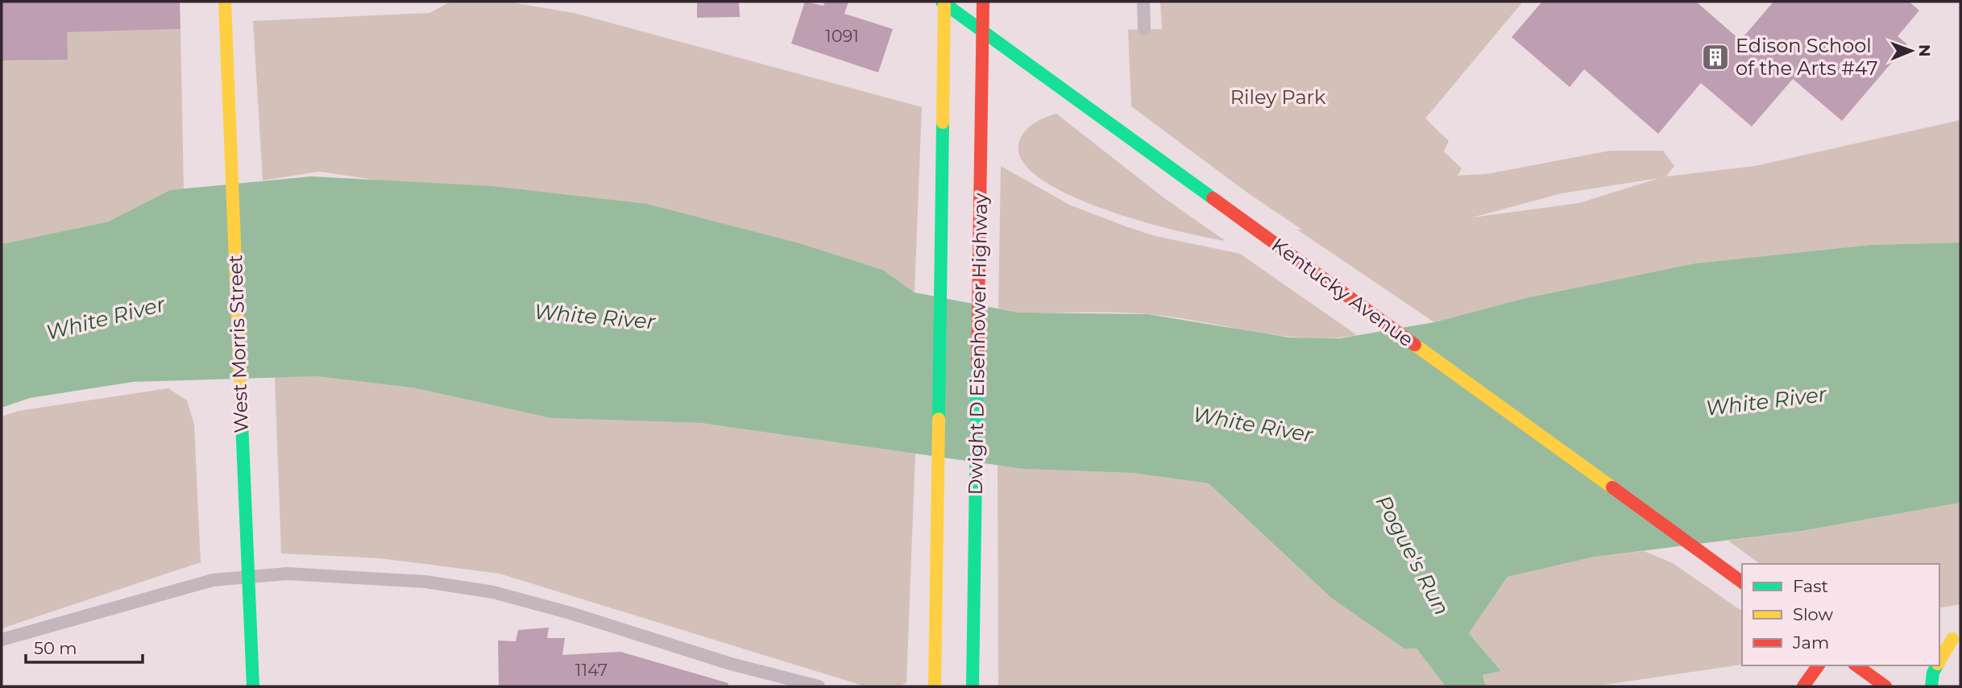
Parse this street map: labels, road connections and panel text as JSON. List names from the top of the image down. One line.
{"streets":{"main road":["Kentucky Avenue","West Morris Street","Dwight D Eisenhower Highway"]},"crossings":[["Kentucky Avenue","Dwight D Eisenhower Highway"]],"water":["White River","Pogue's Run"],"parks":["Riley Park"],"places":{"building":["Edison School of the Arts #47"]},"house_numbers":["1091","1147"],"legend":["Fast","Slow","Jam"],"scale_bar":"50 m","north":"right"}
